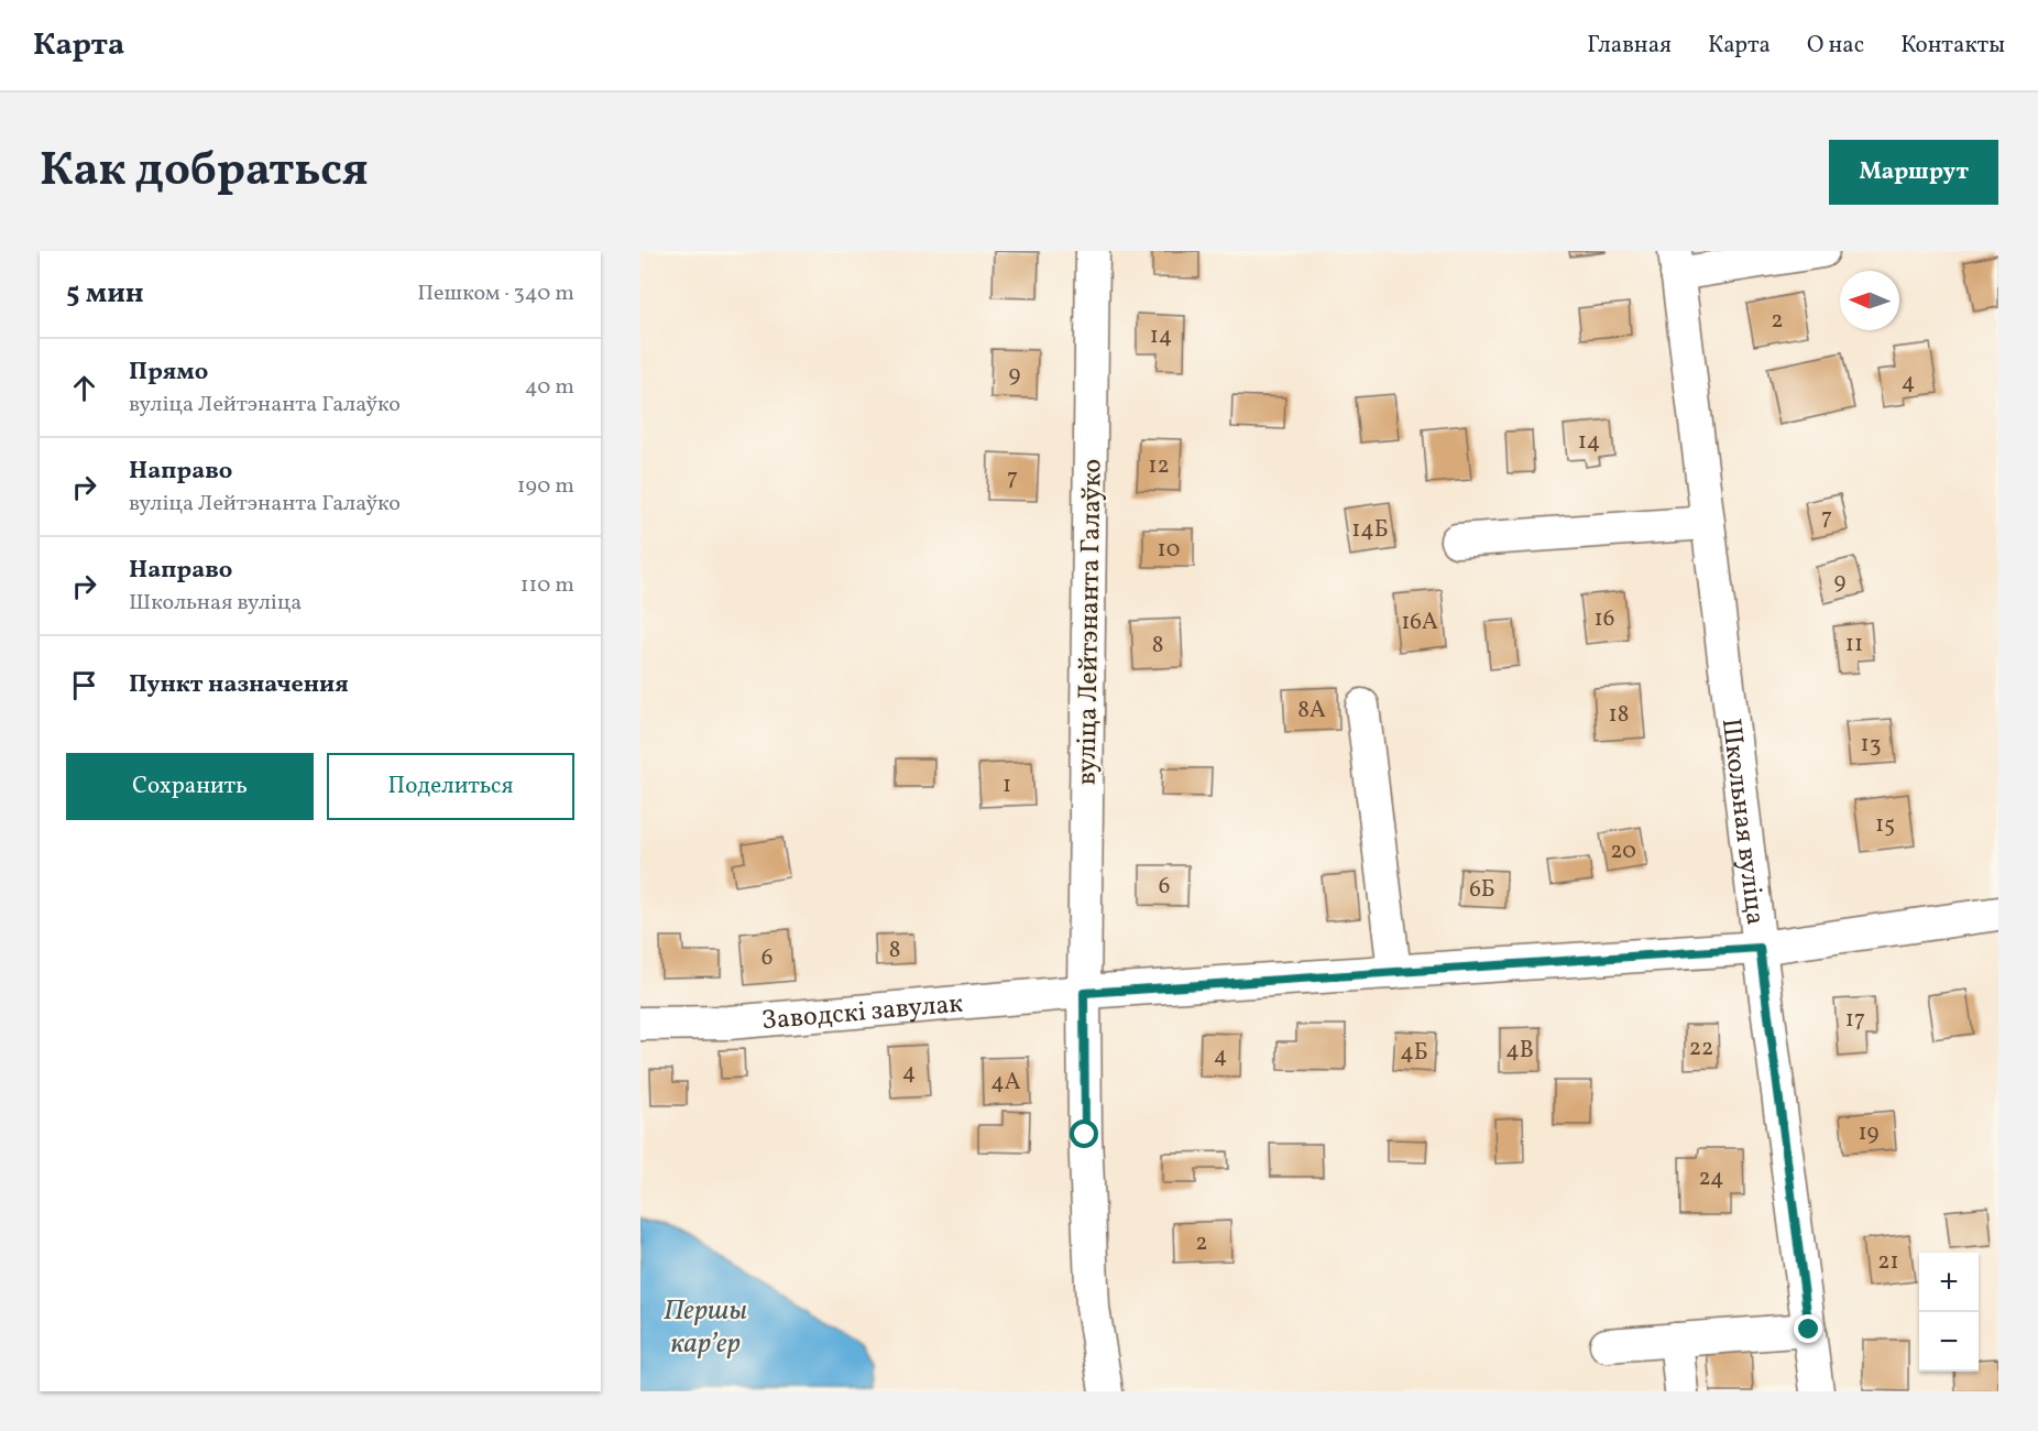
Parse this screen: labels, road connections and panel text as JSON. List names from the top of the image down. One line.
{"streets":{"street":["вуліца Лейтэнанта Галаўко","Школьная вуліца","Заводскі завулак"]},"crossings":[["вуліца Лейтэнанта Галаўко","Заводскі завулак"]],"water":["Першы карʼер"],"house_numbers":["2","14","9","4","14","12","7","7","14Б","10","9","16","16А","11","8","8А","18","13","1","15","20","6","6Б","8","6","17","22","4В","4Б","4","4","4А","19","24","2","21"],"north":"left","page":{"header":"Карта","nav":["Главная","Карта","О нас","Контакты"],"title":"Как добраться","buttons":["Маршрут",["Сохранить","Поделиться"]],"heading":["5 мин","Пешком · 340 m"],"list":[["Прямо","вуліца Лейтэнанта Галаўко","40 m"],["Направо","вуліца Лейтэнанта Галаўко","190 m"],["Направо","Школьная вуліца","110 m"],"Пункт назначения"],"map_buttons":["+","−"]}}
